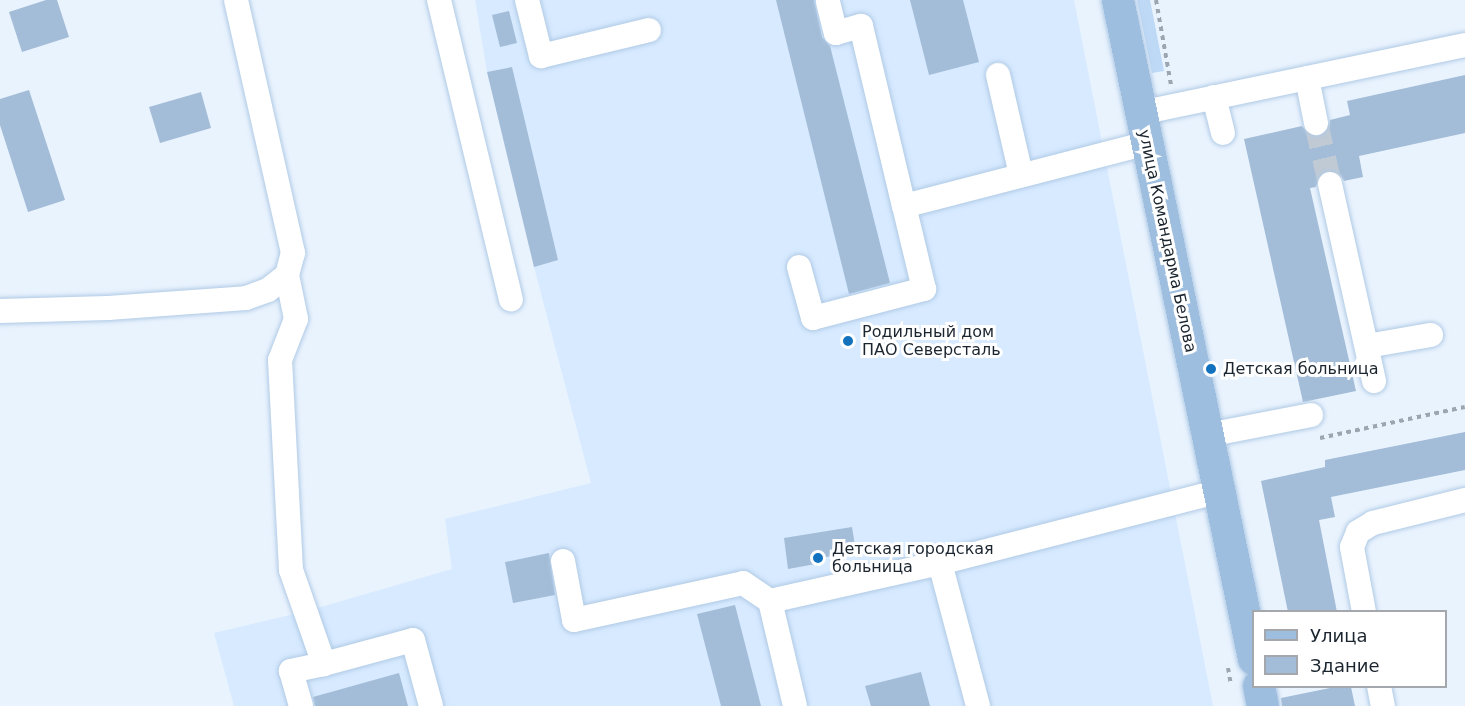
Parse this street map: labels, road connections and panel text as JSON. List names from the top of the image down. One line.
{"streets":{"main road":["улица Командарма Белова"]},"places":["Родильный дом ПАО Северсталь","Детская больница","Детская городская больница"],"legend":["Улица","Здание"]}
